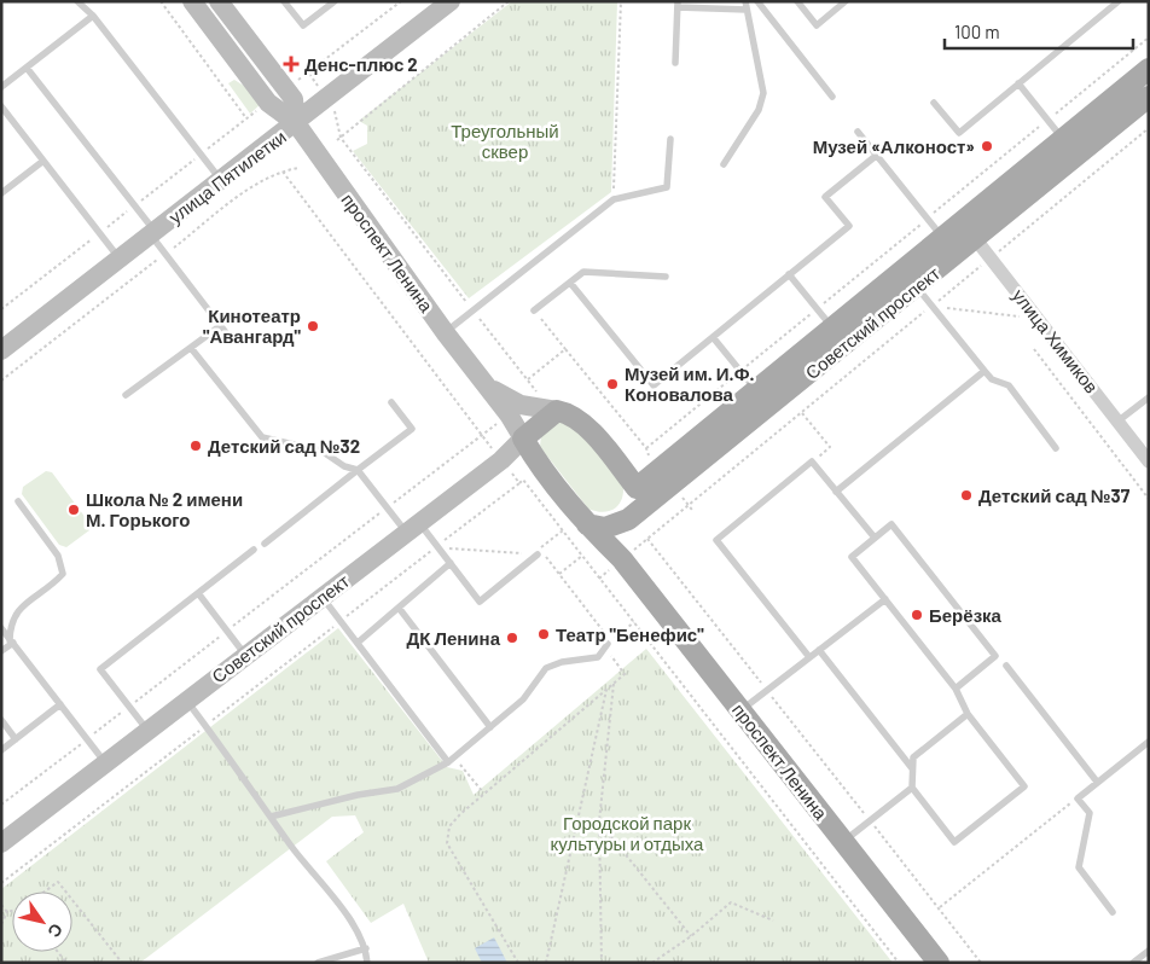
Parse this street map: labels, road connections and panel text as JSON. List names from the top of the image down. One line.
{"streets":{"main road":["улица Пятилетки","проспект Ленина","Советский проспект"],"street":["улица Химиков"]},"crossings":[["улица Пятилетки","проспект Ленина"],["проспект Ленина","Советский проспект"],["Советский проспект","улица Химиков"]],"parks":["Треугольный сквер","Городской парк культуры и отдыха"],"places":{"health":["Денс-плюс 2"],"other":["Музей «Алконост»","Кинотеатр \"Авангард\"","Музей им. И.Ф. Коновалова","Детский сад №32","Детский сад №37","Школа № 2 имени М. Горького","Берёзка","Театр \"Бенефис\"","ДК Ленина"]},"scale_bar":"100 m","north":"bottom right"}
